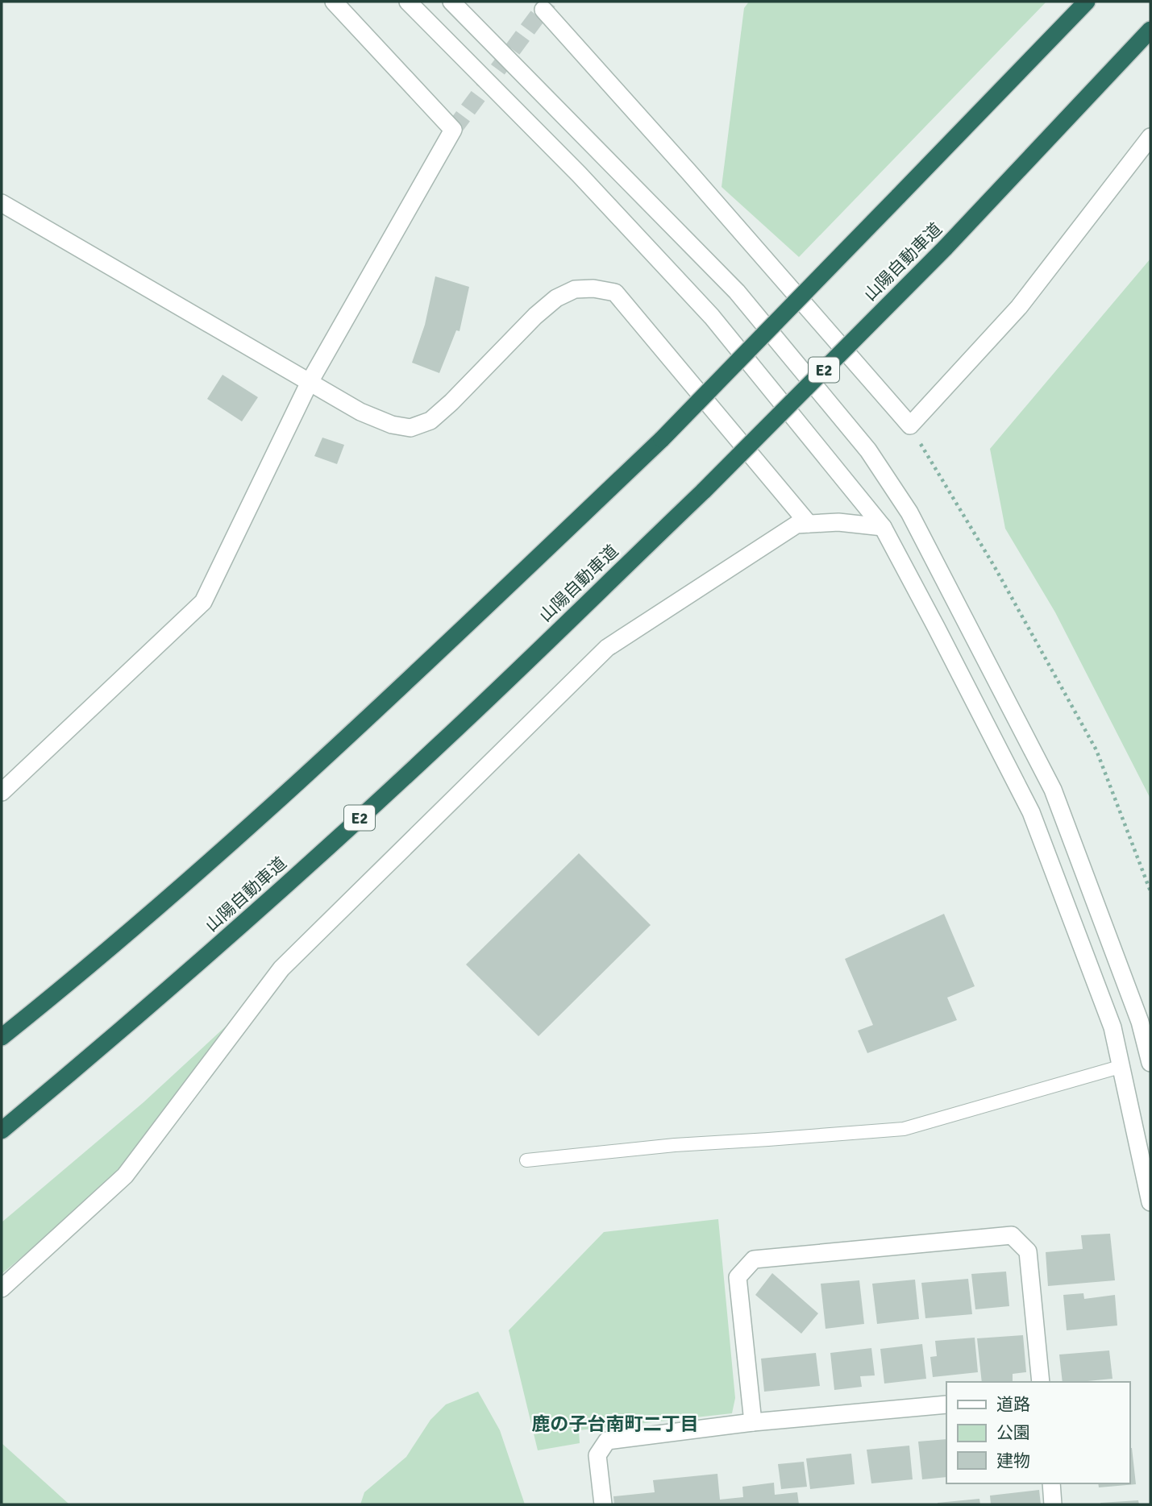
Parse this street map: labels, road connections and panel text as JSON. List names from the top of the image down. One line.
{"streets":{"highway":["山陽自動車道","E2"]},"districts":["鹿の子台南町二丁目"],"legend":["道路","公園","建物"]}
